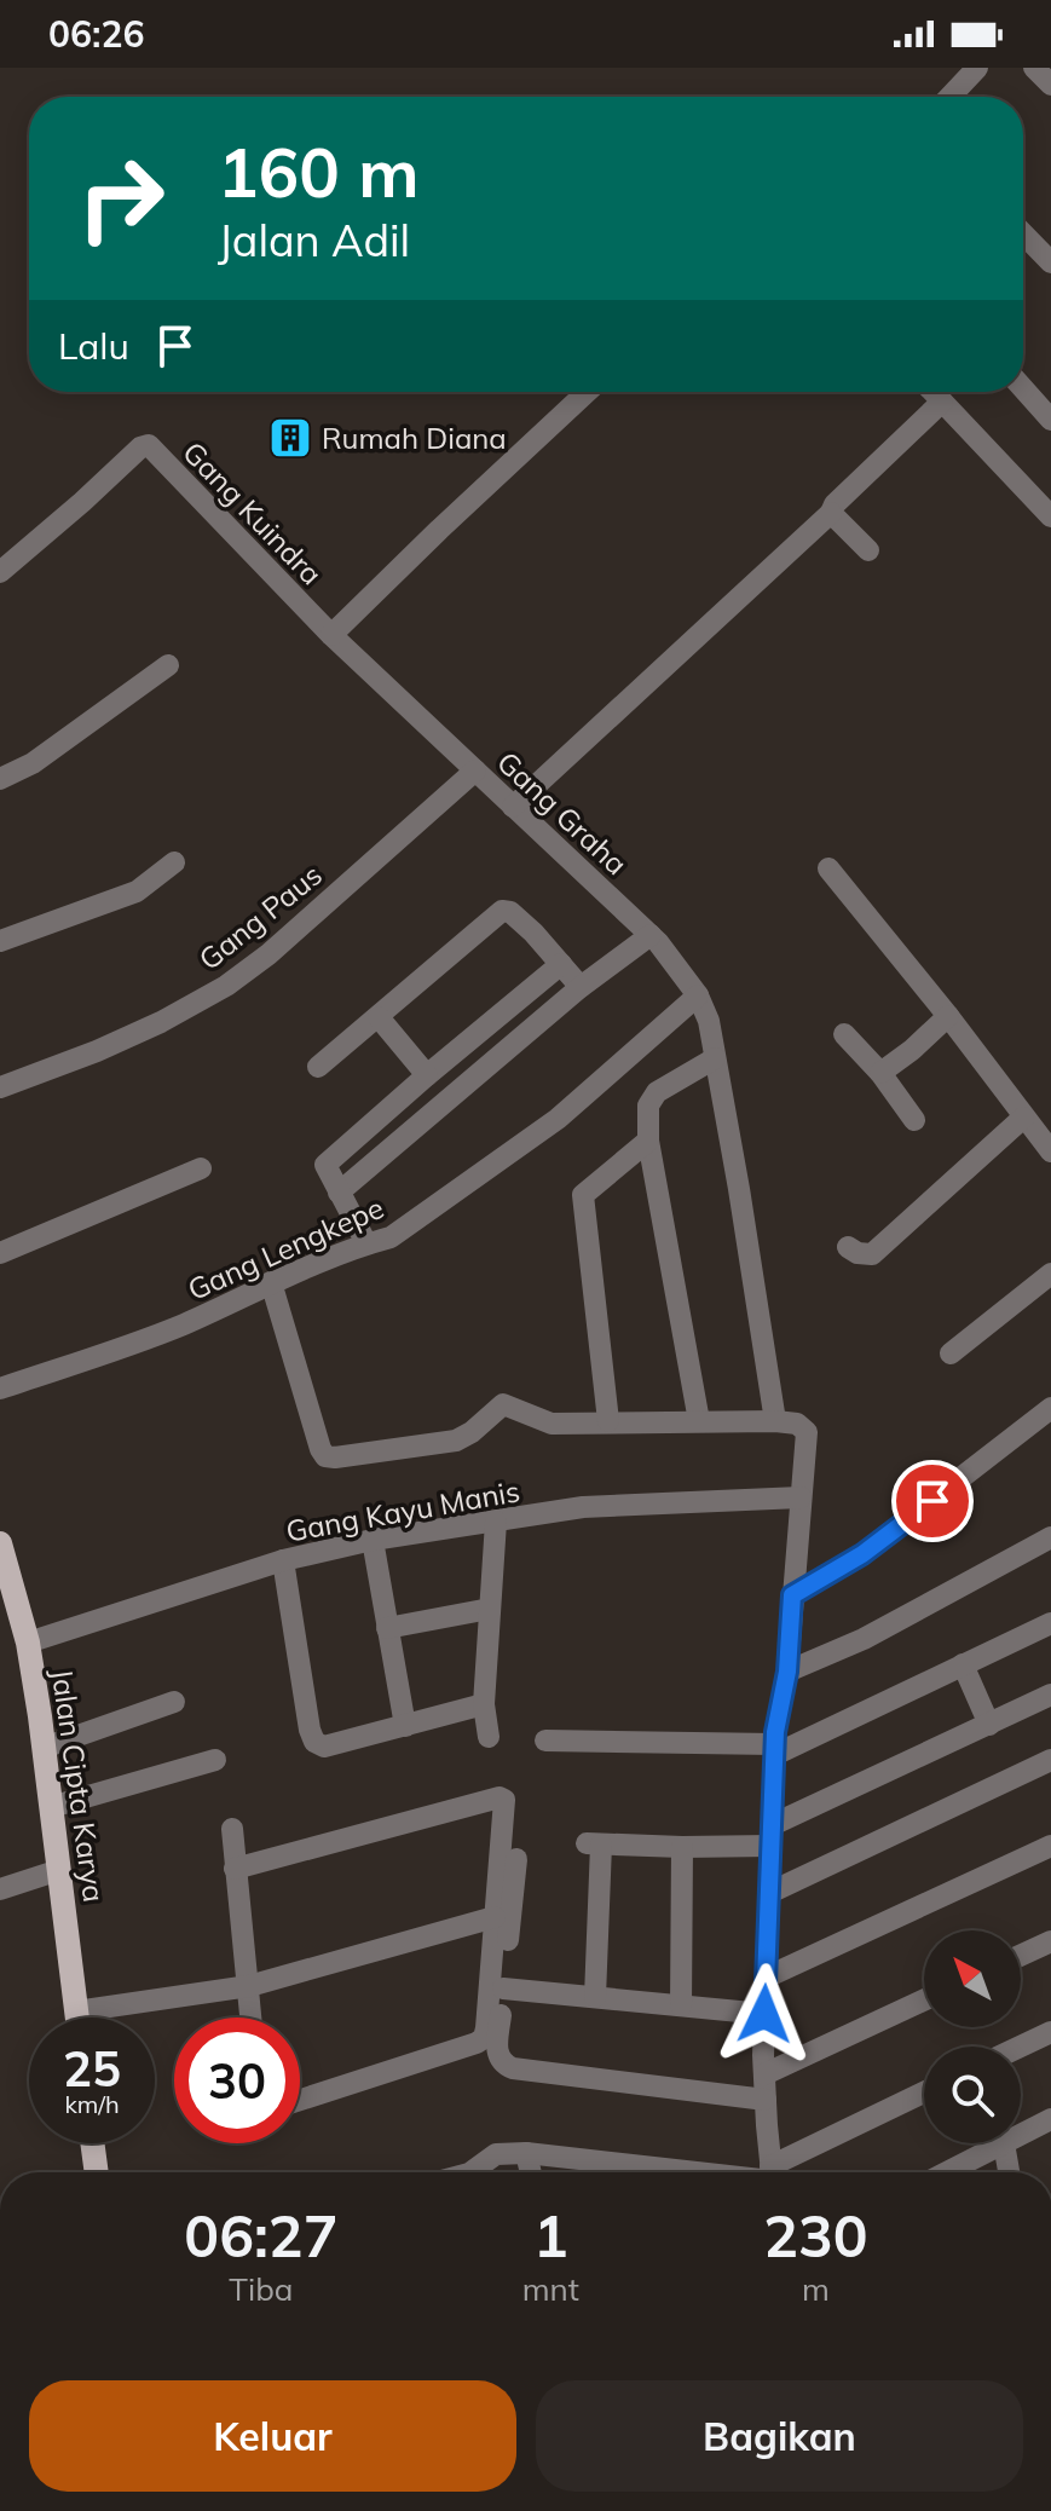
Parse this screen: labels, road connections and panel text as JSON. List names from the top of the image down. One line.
{"streets":{"main road":["Jalan Cipta Karya"],"street":["Gang Kuindra","Gang Graha","Gang Paus","Gang Lengkepe","Gang Kayu Manis"]},"crossings":[["Gang Kuindra","Gang Graha"],["Gang Graha","Gang Paus"],["Gang Graha","Gang Lengkepe"],["Gang Kayu Manis","Jalan Cipta Karya"]],"places":{"building":["Rumah Diana"]},"north":"top left","page":{"status":"06:26","turn":["160 m","Jalan Adil"],"then":"Lalu","speed":"25 km/h","limit":"30","eta":["06:27","Tiba","1","mnt","230","m"],"buttons":["Keluar","Bagikan"]}}
